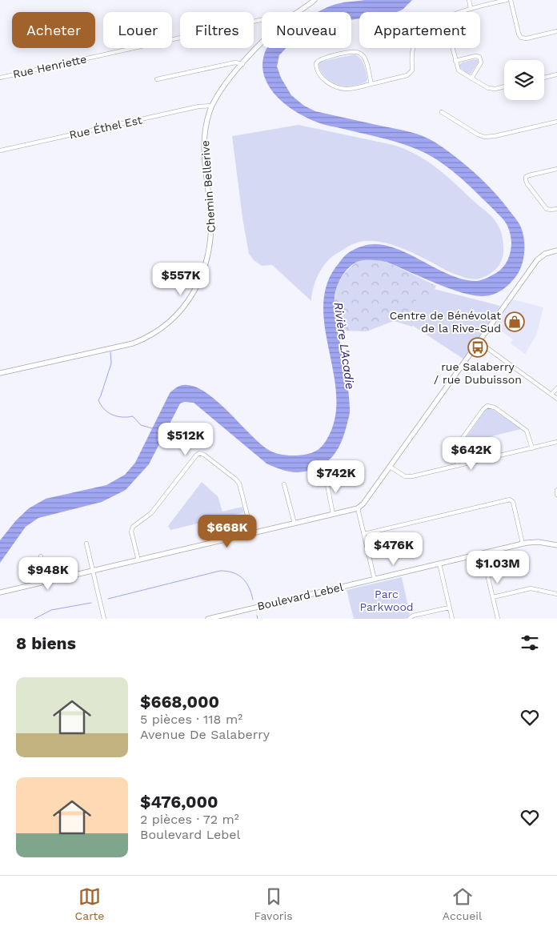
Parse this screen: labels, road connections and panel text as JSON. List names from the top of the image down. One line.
{"streets":{"street":["Rue Henriette","Rue Éthel Est","Chemin Bellerive","Boulevard Lebel"]},"crossings":[["Rue Éthel Est","Chemin Bellerive"]],"water":["Rivière L'Acadie"],"parks":["Parc Parkwood"],"places":{"shop":["Centre de Bénévolat de la Rive-Sud"],"bus stop":["rue Salaberry / rue Dubuisson"]},"page":{"chip":["Acheter","Louer","Filtres","Nouveau","Appartement"],"price":["$557K","$512K","$642K","$742K","$668K","$476K","$1.03M","$948K"],"heading":"8 biens","list":[{"name":"$668,000","note":"5 pièces · 118 m² · Avenue De Salaberry"},{"name":"$476,000","note":"2 pièces · 72 m² · Boulevard Lebel"}],"tabs":["Carte","Favoris","Accueil"]}}
